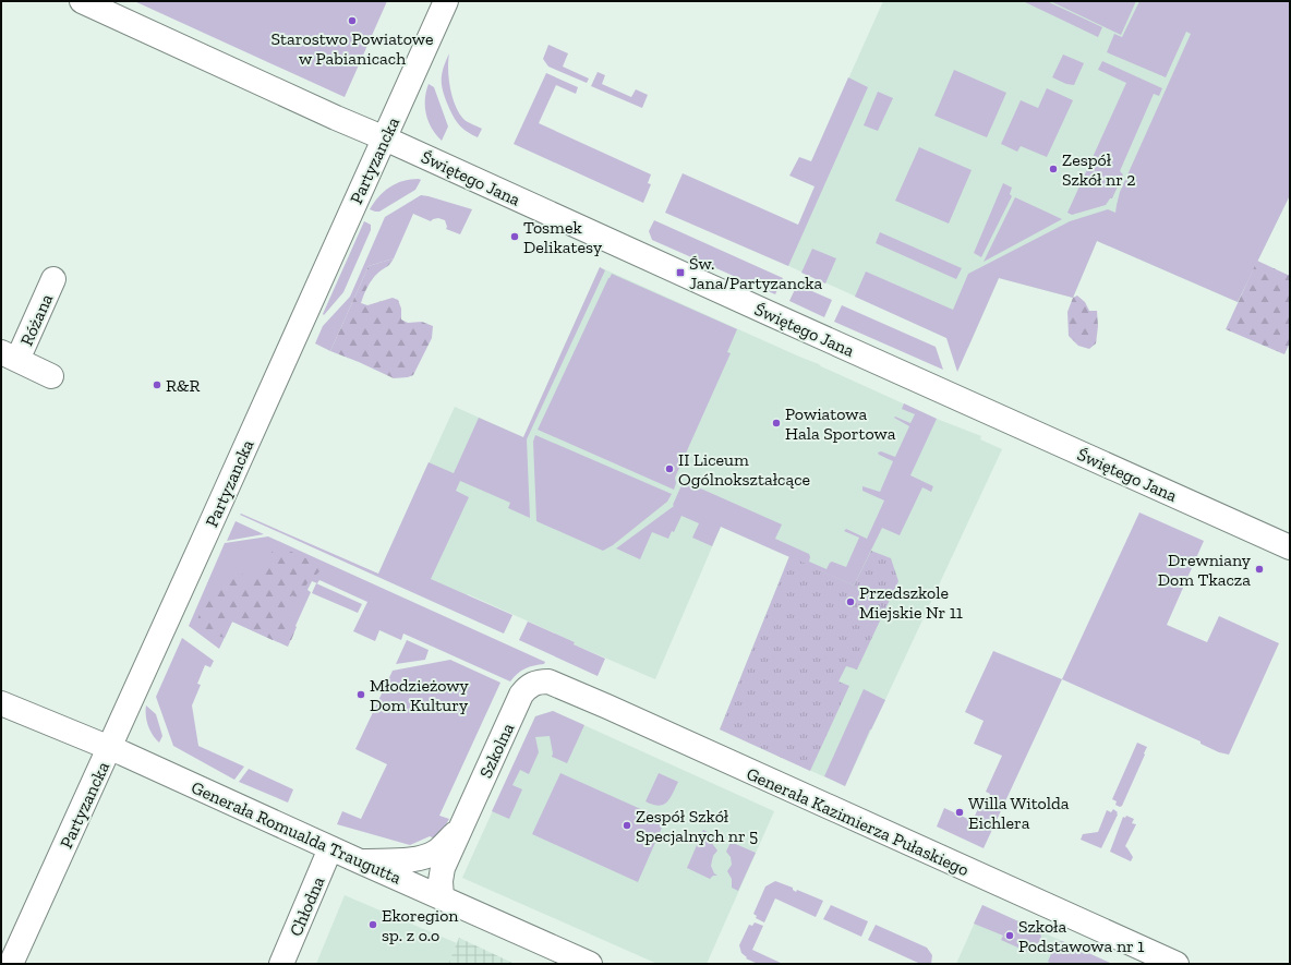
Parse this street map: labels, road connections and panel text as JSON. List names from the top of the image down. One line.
{"streets":{"street":["Partyzancka","Świętego Jana","Różana","Szkolna","Generała Kazimierza Pułaskiego","Generała Romualda Traugutta","Chłodna"]},"crossings":[["Partyzancka","Świętego Jana"],["Partyzancka","Generała Romualda Traugutta"],["Szkolna","Generała Kazimierza Pułaskiego"],["Szkolna","Generała Romualda Traugutta"],["Generała Romualda Traugutta","Chłodna"]],"places":{"other":["Starostwo Powiatowe w Pabianicach","Zespół Szkół nr 2","Tosmek Delikatesy","R&R","Powiatowa Hala Sportowa","II Liceum Ogólnokształcące","Drewniany Dom Tkacza","Przedszkole Miejskie Nr 11","Młodzieżowy Dom Kultury","Willa Witolda Eichlera","Zespół Szkół Specjalnych nr 5","Ekoregion sp. z o.o","Szkoła Podstawowa nr 1"],"transit":["Św. Jana/Partyzancka"]}}
